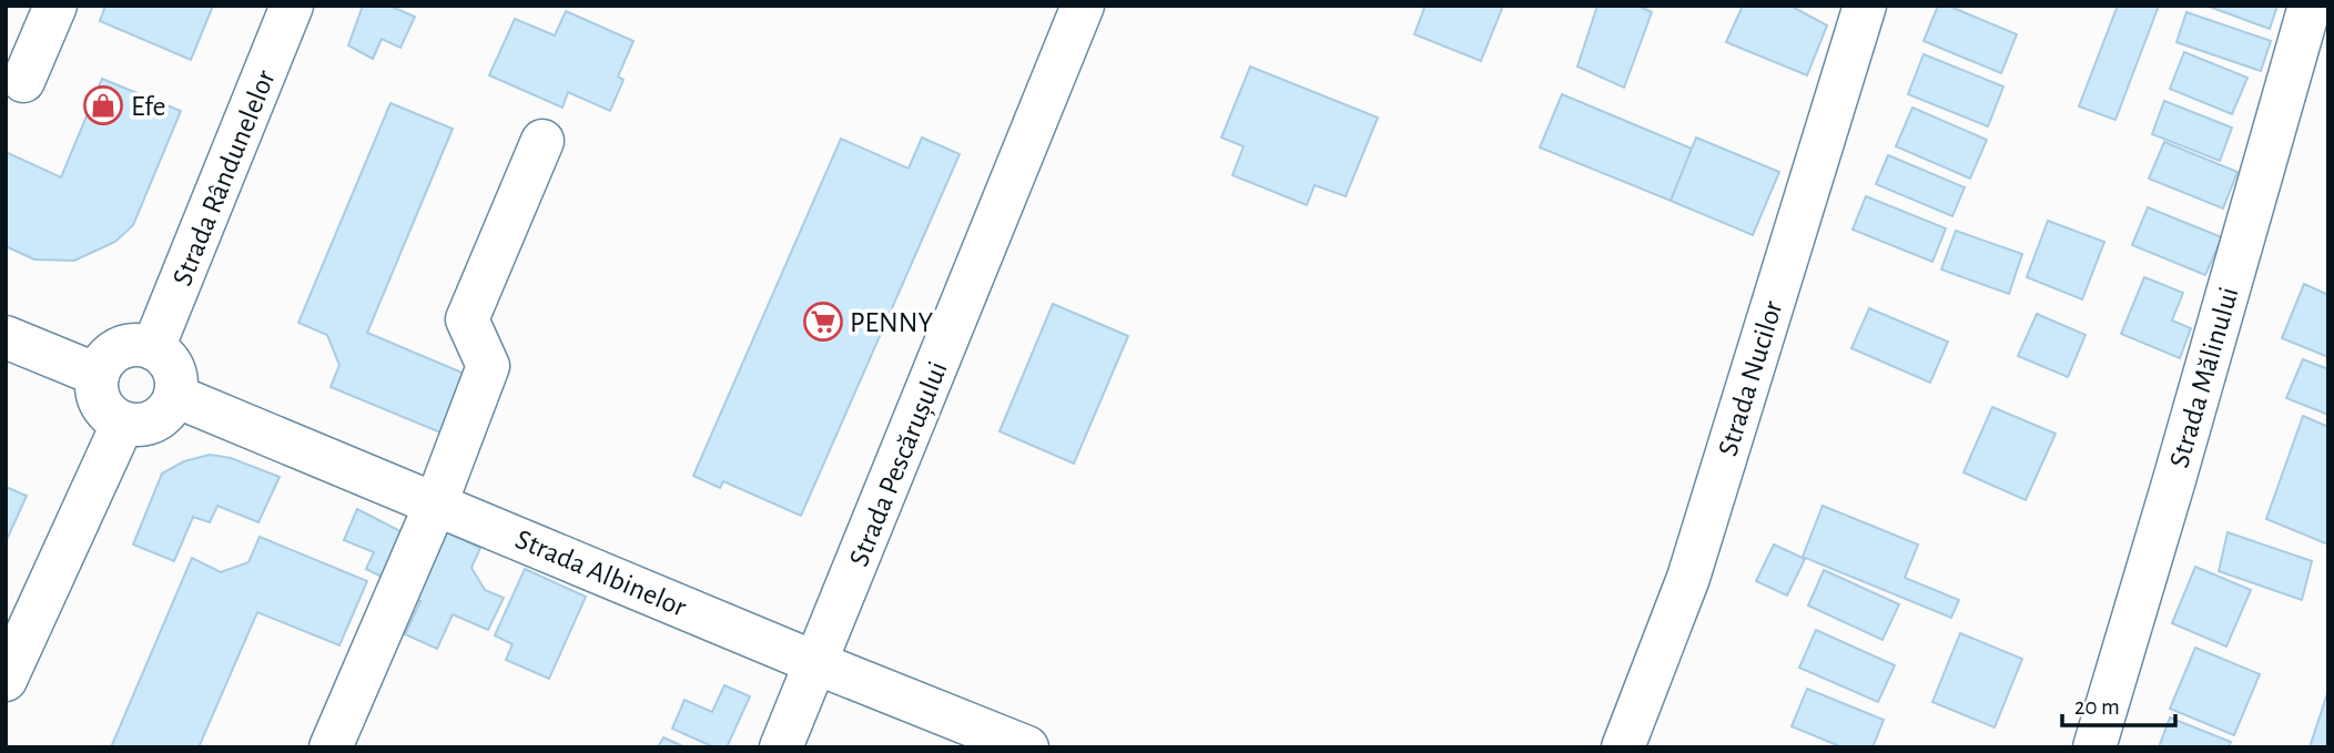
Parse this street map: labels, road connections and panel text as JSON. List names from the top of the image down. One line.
{"streets":{"street":["Strada Rândunelelor","Strada Mălinului","Strada Nucilor","Strada Pescărușului","Strada Albinelor"]},"crossings":[["Strada Rândunelelor","Strada Albinelor"],["Strada Pescărușului","Strada Albinelor"]],"places":{"shop":["Efe"],"supermarket":["PENNY"]},"scale_bar":"20 m"}
